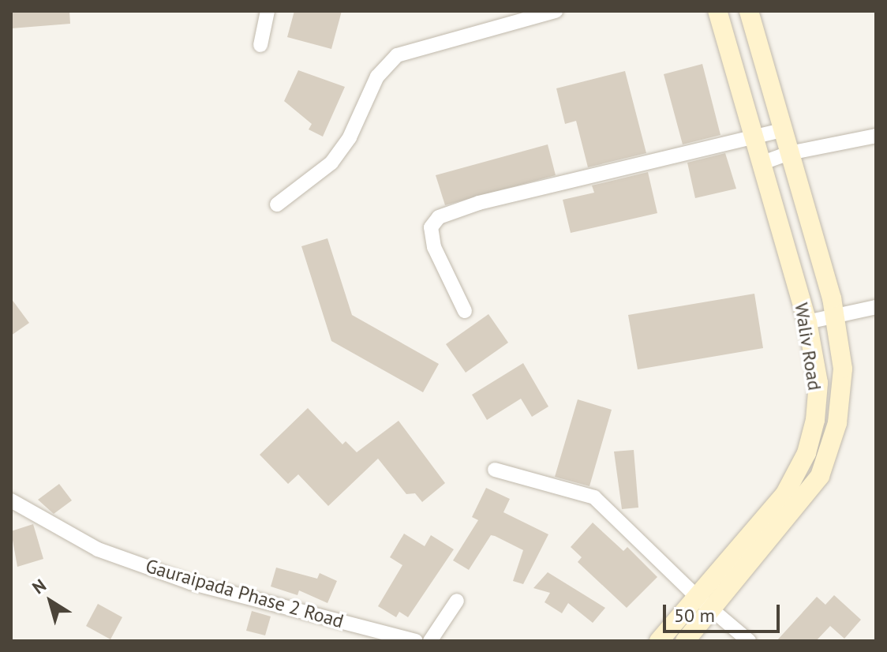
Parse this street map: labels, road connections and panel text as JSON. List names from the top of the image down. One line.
{"streets":{"main road":["Waliv Road"],"street":["Gauraipada Phase 2 Road"]},"scale_bar":"50 m","north":"top left"}
